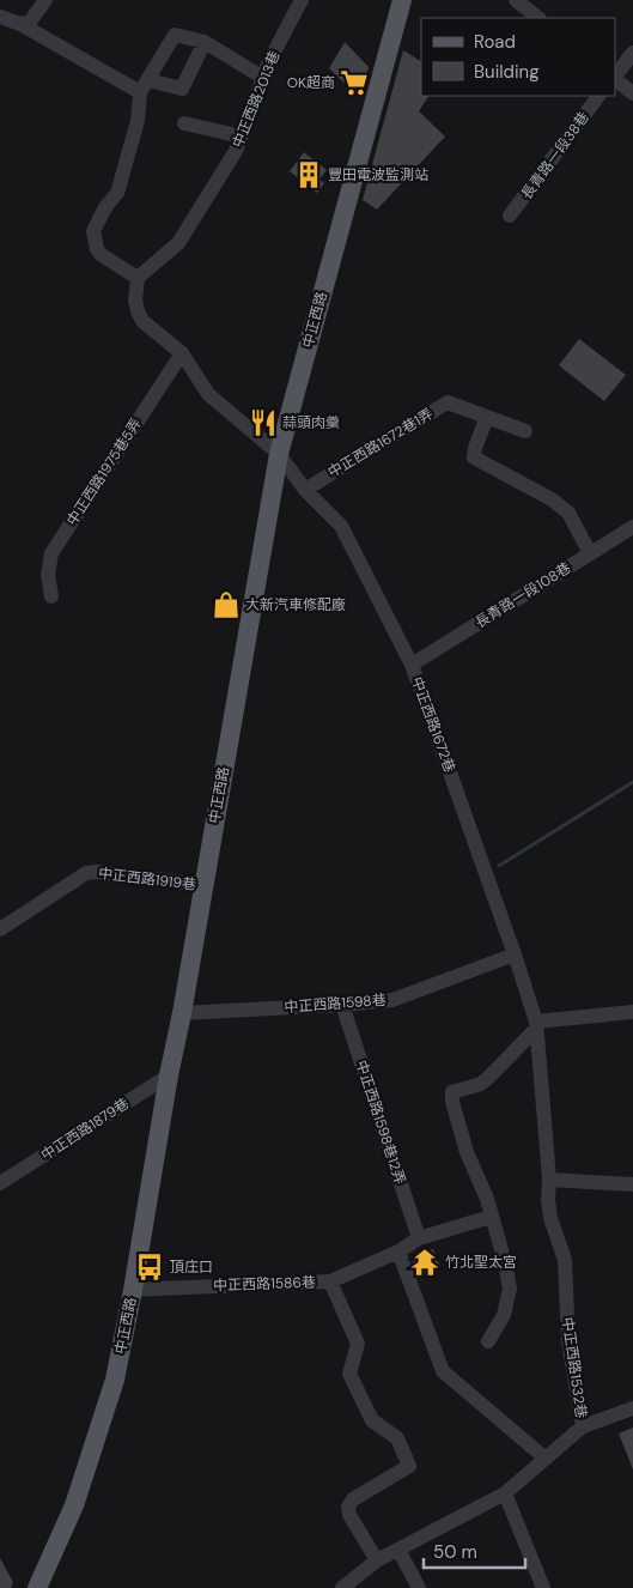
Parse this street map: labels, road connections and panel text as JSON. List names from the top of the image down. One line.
{"streets":{"main road":["中正西路"],"street":["中正西路2013巷","長青路一段38巷","中正西路1672巷1弄","中正西路1975巷5弄","長青路一段108巷","中正西路1672巷","中正西路1919巷","中正西路1598巷","中正西路1598巷12弄","中正西路1879巷","中正西路1586巷","中正西路1532巷"]},"crossings":[["中正西路2013巷","中正西路1672巷"],["中正西路","中正西路1672巷"],["中正西路","中正西路1919巷"],["中正西路","中正西路1598巷"],["中正西路","中正西路1879巷"],["中正西路","中正西路1586巷"],["中正西路1672巷1弄","中正西路1672巷"],["中正西路1975巷5弄","中正西路1672巷"],["長青路一段108巷","中正西路1672巷"],["中正西路1672巷","中正西路1598巷"],["中正西路1672巷","中正西路1532巷"],["中正西路1598巷","中正西路1598巷12弄"],["中正西路1598巷12弄","中正西路1586巷"]],"places":{"supermarket":["OK超商"],"building":["豐田電波監測站"],"restaurant":["蒜頭肉羹"],"shop":["大新汽車修配廠"],"temple":["竹北聖太宮"],"bus stop":["頂庄口"]},"legend":["Road","Building"],"scale_bar":"50 m"}
